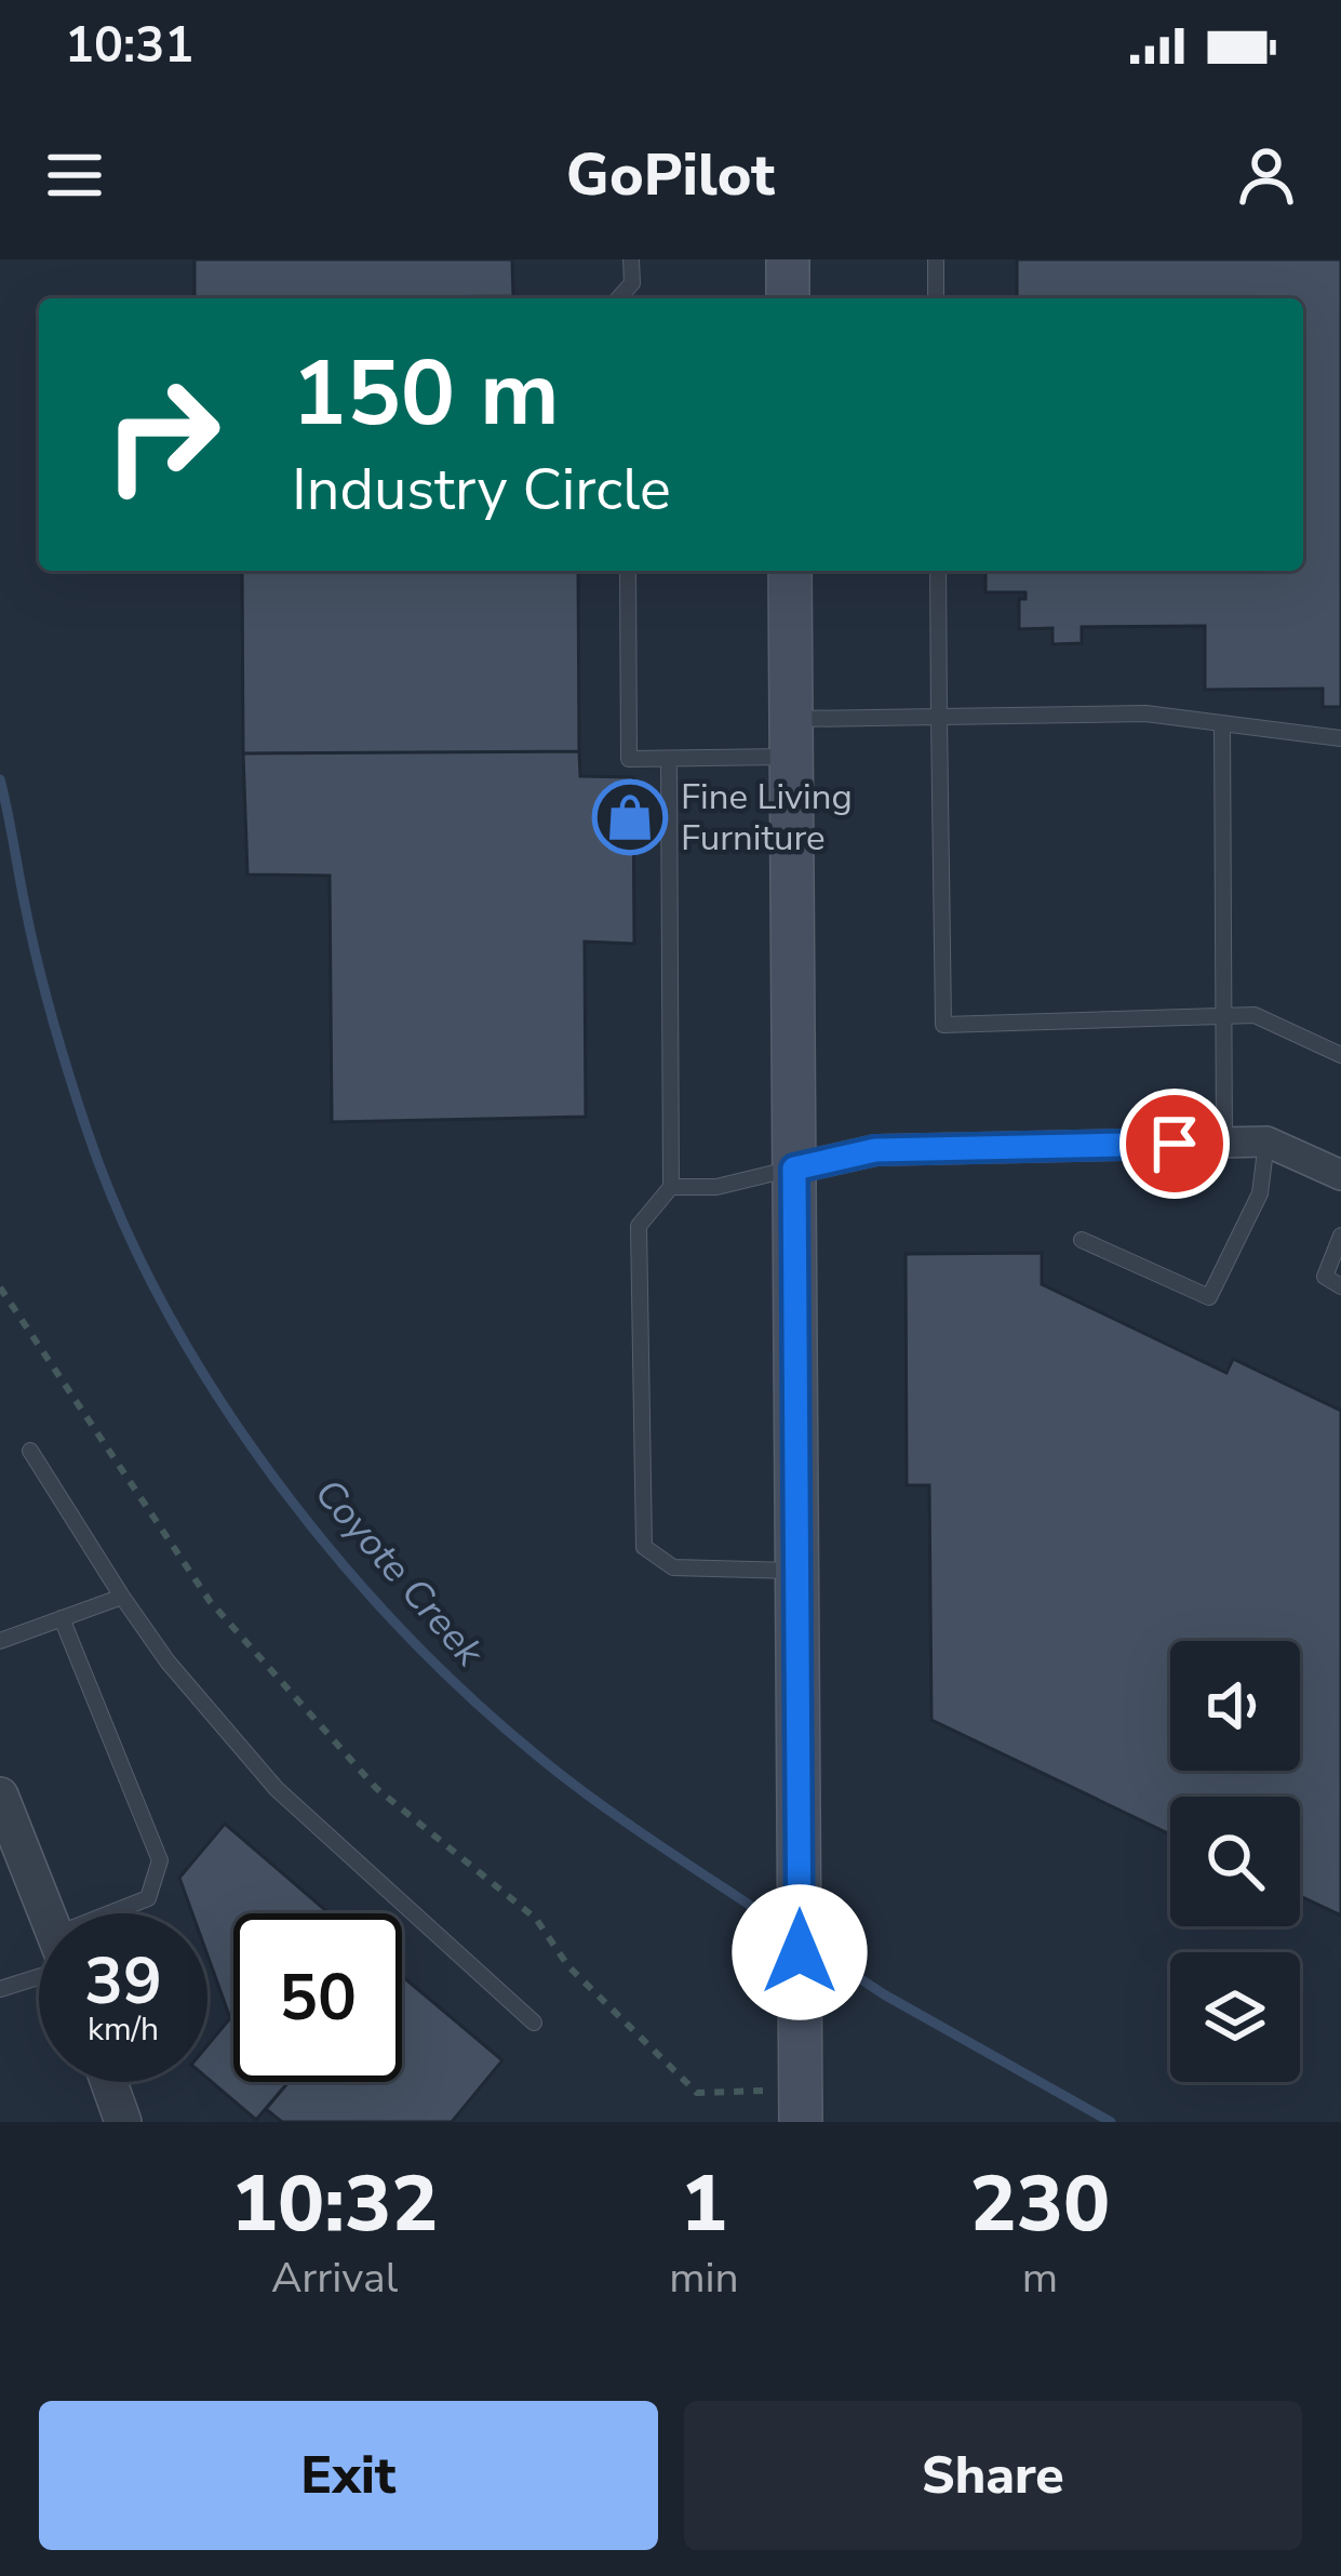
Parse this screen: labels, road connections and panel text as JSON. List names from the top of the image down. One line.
{"water":["Coyote Creek"],"places":{"shop":["Fine Living Furniture"]},"page":{"status":"10:31","header":"GoPilot","turn":["150 m","Industry Circle"],"speed":"39 km/h","limit":"50","eta":["10:32","Arrival","1","min","230","m"],"buttons":["Exit","Share"]}}
